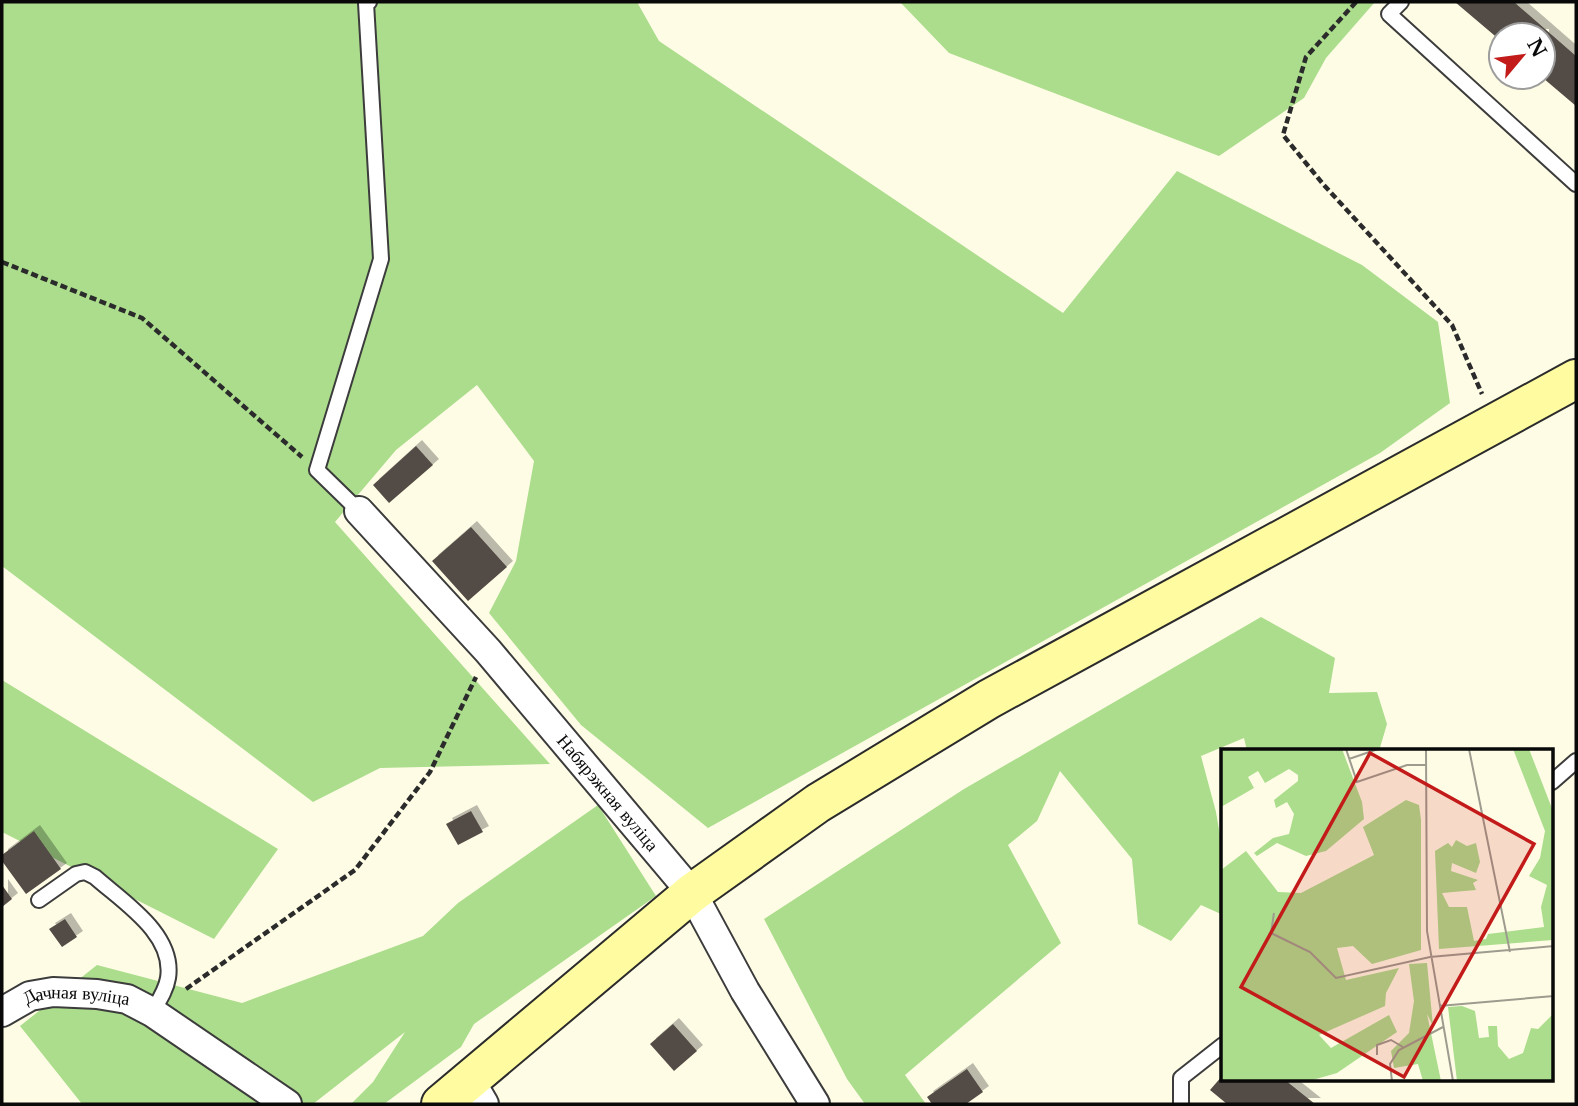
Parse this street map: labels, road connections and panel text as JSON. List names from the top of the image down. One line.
{"streets":{"street":["Набярэжная вуліца","Дачная вуліца"]},"north":"top right"}
